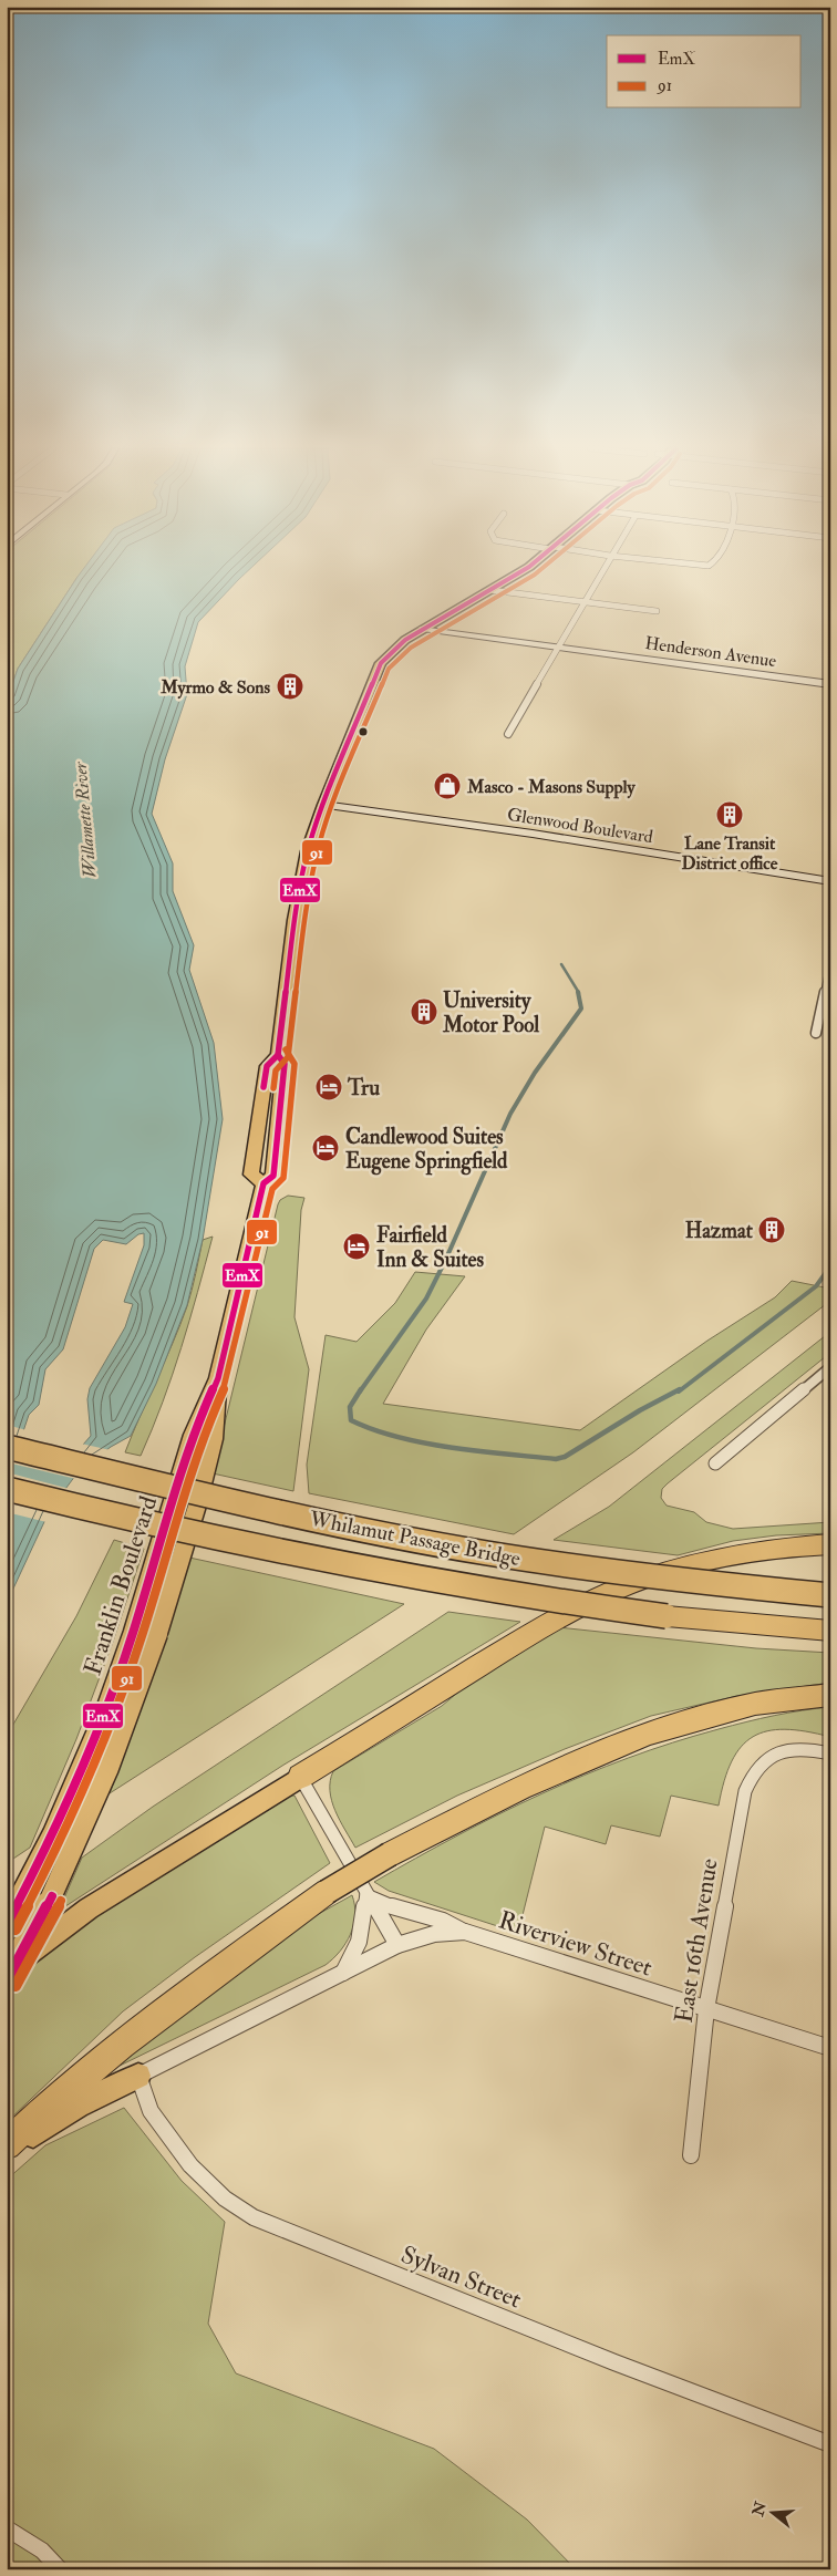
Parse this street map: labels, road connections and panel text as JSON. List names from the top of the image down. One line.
{"streets":{"highway":["Whilamut Passage Bridge"],"main road":["Franklin Boulevard"],"street":["Henderson Avenue","Glenwood Boulevard","East 16th Avenue","Riverview Street","Sylvan Street"]},"crossings":[["Henderson Avenue","Franklin Boulevard"],["Glenwood Boulevard","Franklin Boulevard"],["East 16th Avenue","Riverview Street"],["Riverview Street","Sylvan Street"]],"water":["Willamette River"],"places":{"building":["Myrmo & Sons","Lane Transit District office","University Motor Pool","Hazmat"],"shop":["Masco - Masons Supply"],"hotel":["Tru","Candlewood Suites Eugene Springfield","Fairfield Inn & Suites"]},"lines":["transit line EmX","transit line 91"],"legend":["EmX","91"],"north":"left"}
